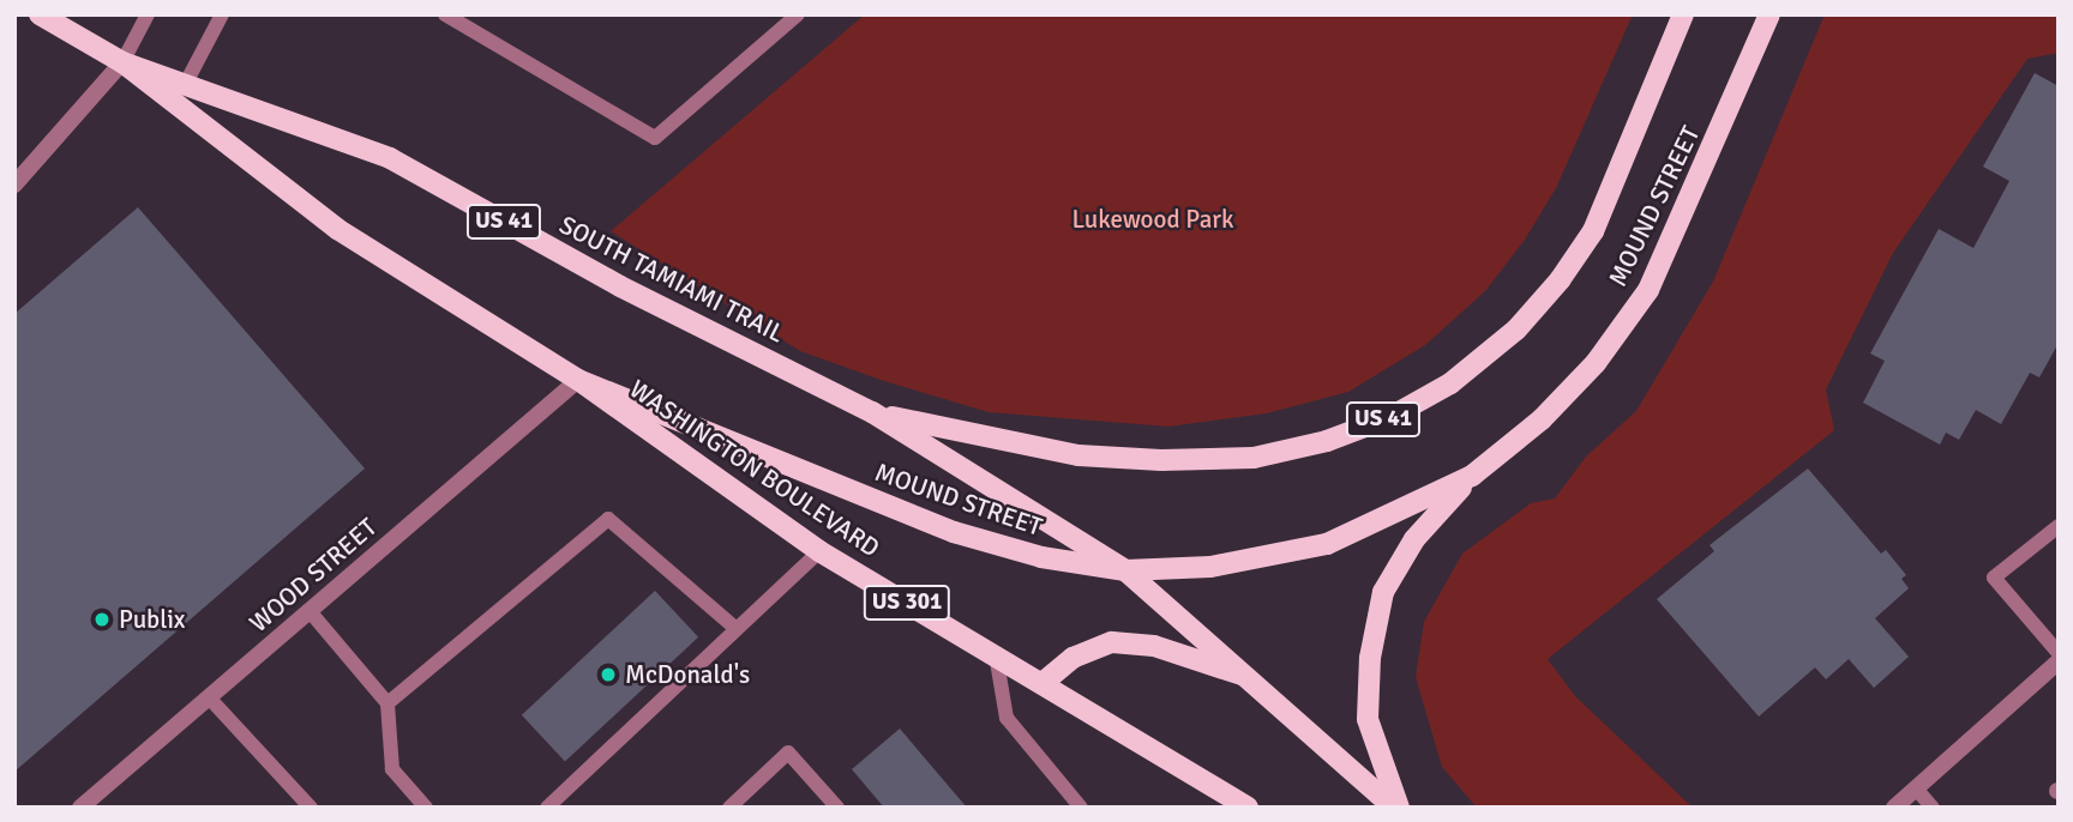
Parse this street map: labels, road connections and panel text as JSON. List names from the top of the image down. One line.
{"streets":{"main road":["MOUND STREET","US 41","SOUTH TAMIAMI TRAIL","WASHINGTON BOULEVARD","US 301"],"street":["WOOD STREET"]},"crossings":[["MOUND STREET","SOUTH TAMIAMI TRAIL"],["MOUND STREET","WASHINGTON BOULEVARD"],["MOUND STREET","WOOD STREET"],["SOUTH TAMIAMI TRAIL","WASHINGTON BOULEVARD"],["SOUTH TAMIAMI TRAIL","WOOD STREET"],["WASHINGTON BOULEVARD","WOOD STREET"]],"parks":["Lukewood Park"],"places":["Publix","McDonald's"]}
